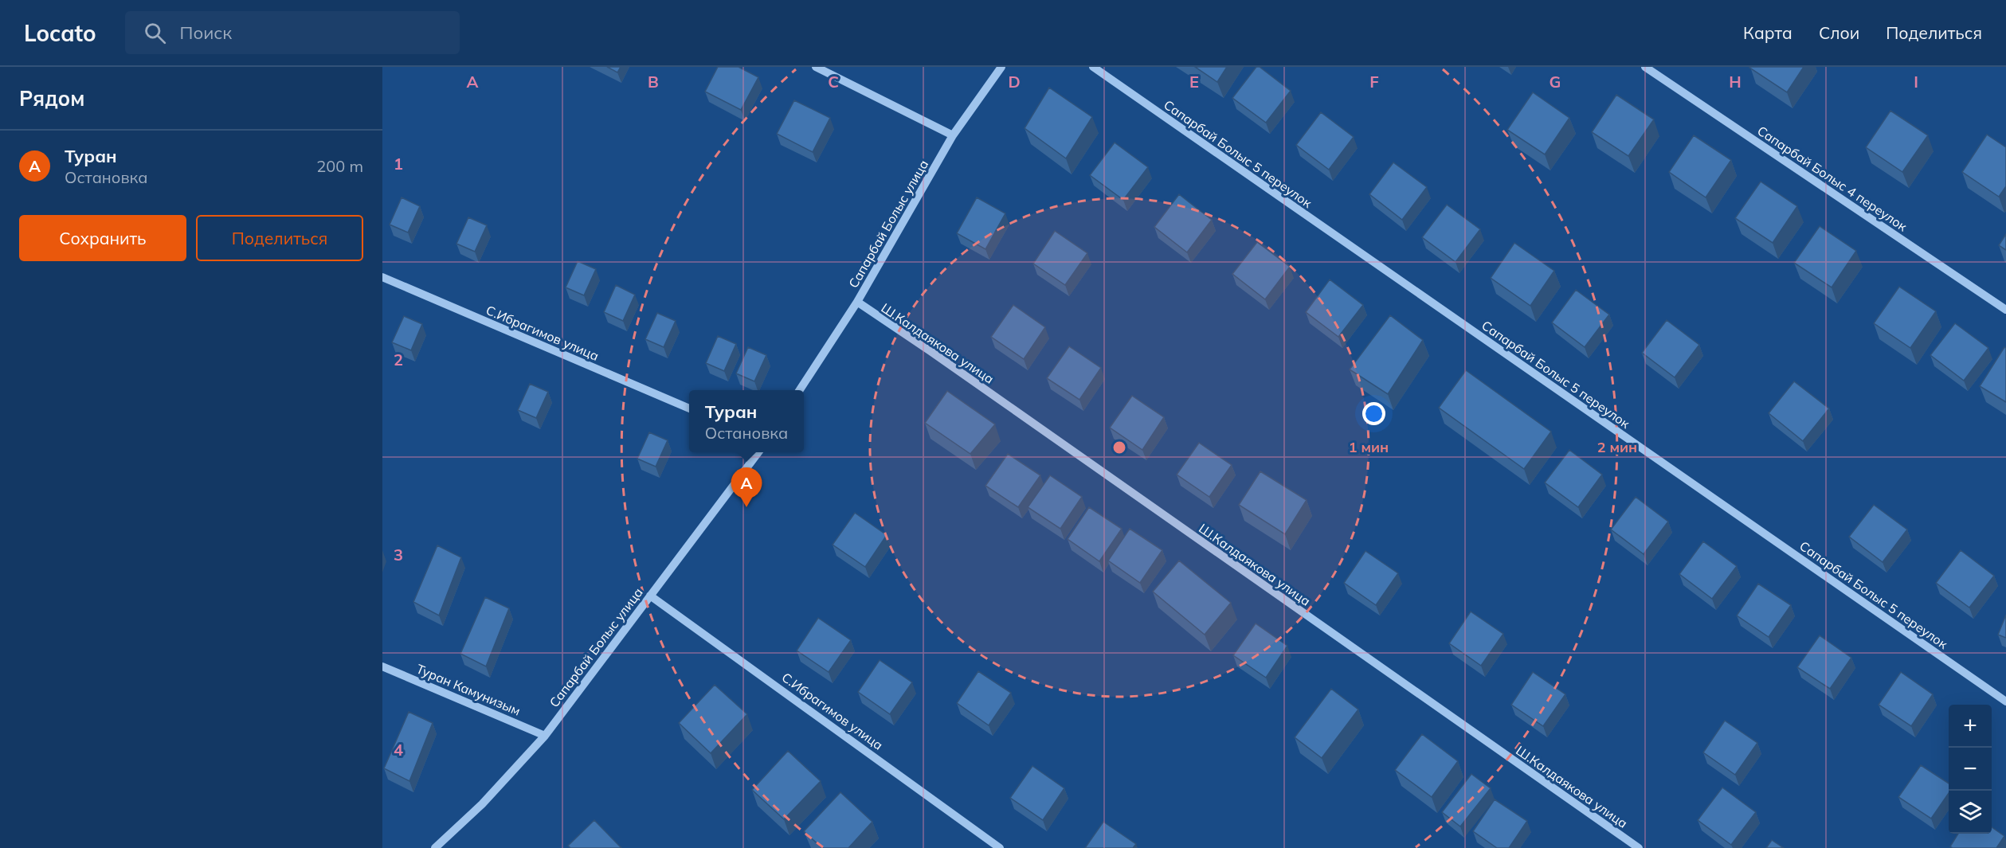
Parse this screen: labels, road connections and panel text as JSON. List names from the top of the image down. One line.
{"streets":{"street":["Сапарбай Болыс 5 переулок","Сапарбай Болыс 4 переулок","Сапарбай Болыс улица","С.Ибрагимов улица","Ш.Калдаякова улица","Туран Камунизым"]},"crossings":[["Сапарбай Болыс улица","С.Ибрагимов улица"],["Сапарбай Болыс улица","Ш.Калдаякова улица"],["Сапарбай Болыс улица","Туран Камунизым"]],"page":{"header":"Locato","search":"Поиск","nav":["Карта","Слои","Поделиться"],"heading":"Рядом","list":[{"mark":"A","name":"Туран","note":"Остановка","value":"200 m"}],"buttons":["Сохранить","Поделиться"],"popup":["Туран","Остановка"],"pins":"A","map_buttons":["+","−"]},"grid":{"columns":["A","B","C","D","E","F","G","H","I"],"rows":["1","2","3","4"]},"rings":["1 мин","2 мин"]}
